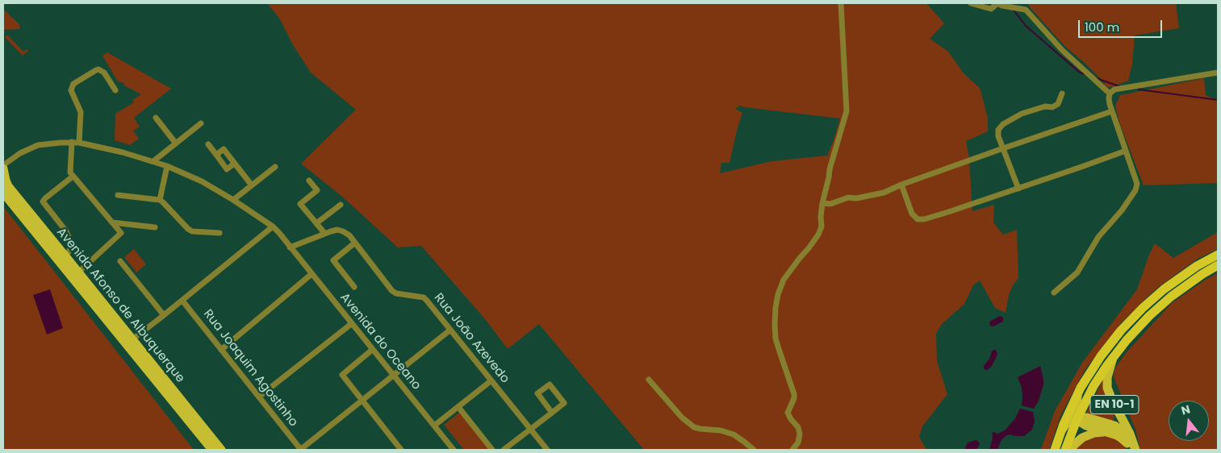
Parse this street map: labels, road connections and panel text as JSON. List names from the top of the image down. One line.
{"streets":{"main road":["Avenida Afonso de Albuquerque","EN 10-1"],"street":["Rua João Azevedo","Avenida do Oceano","Rua Joaquim Agostinho"]},"crossings":[["Avenida Afonso de Albuquerque","Avenida do Oceano"],["Rua João Azevedo","Avenida do Oceano"]],"scale_bar":"100 m","north":"top"}
